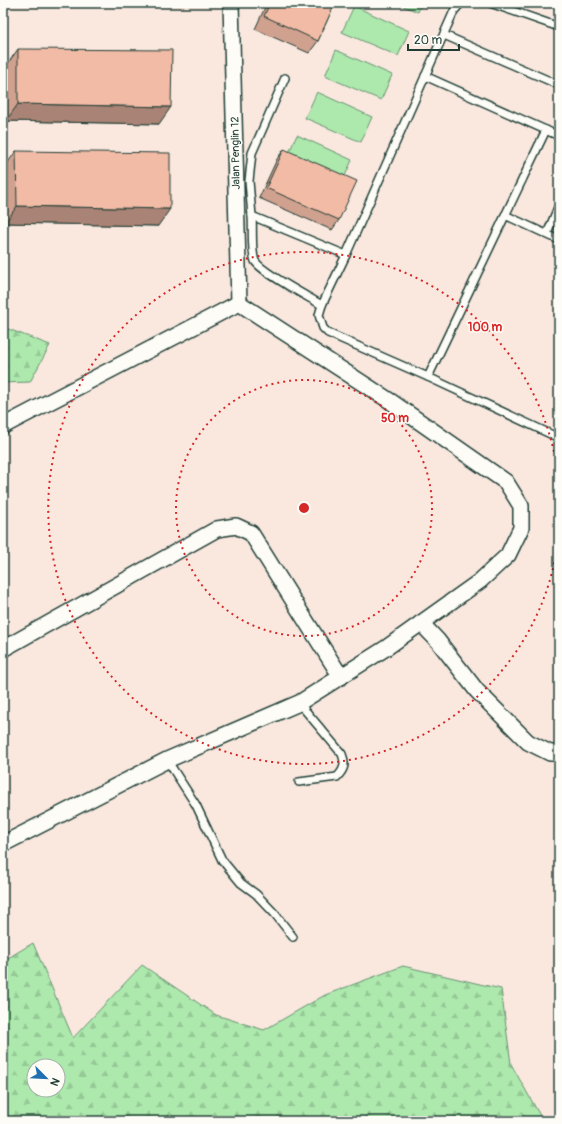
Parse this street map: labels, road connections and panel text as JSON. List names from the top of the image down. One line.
{"streets":{"street":["Jalan Penglin 12"]},"scale_bar":"20 m","north":"bottom right","rings":["100 m","50 m"]}
